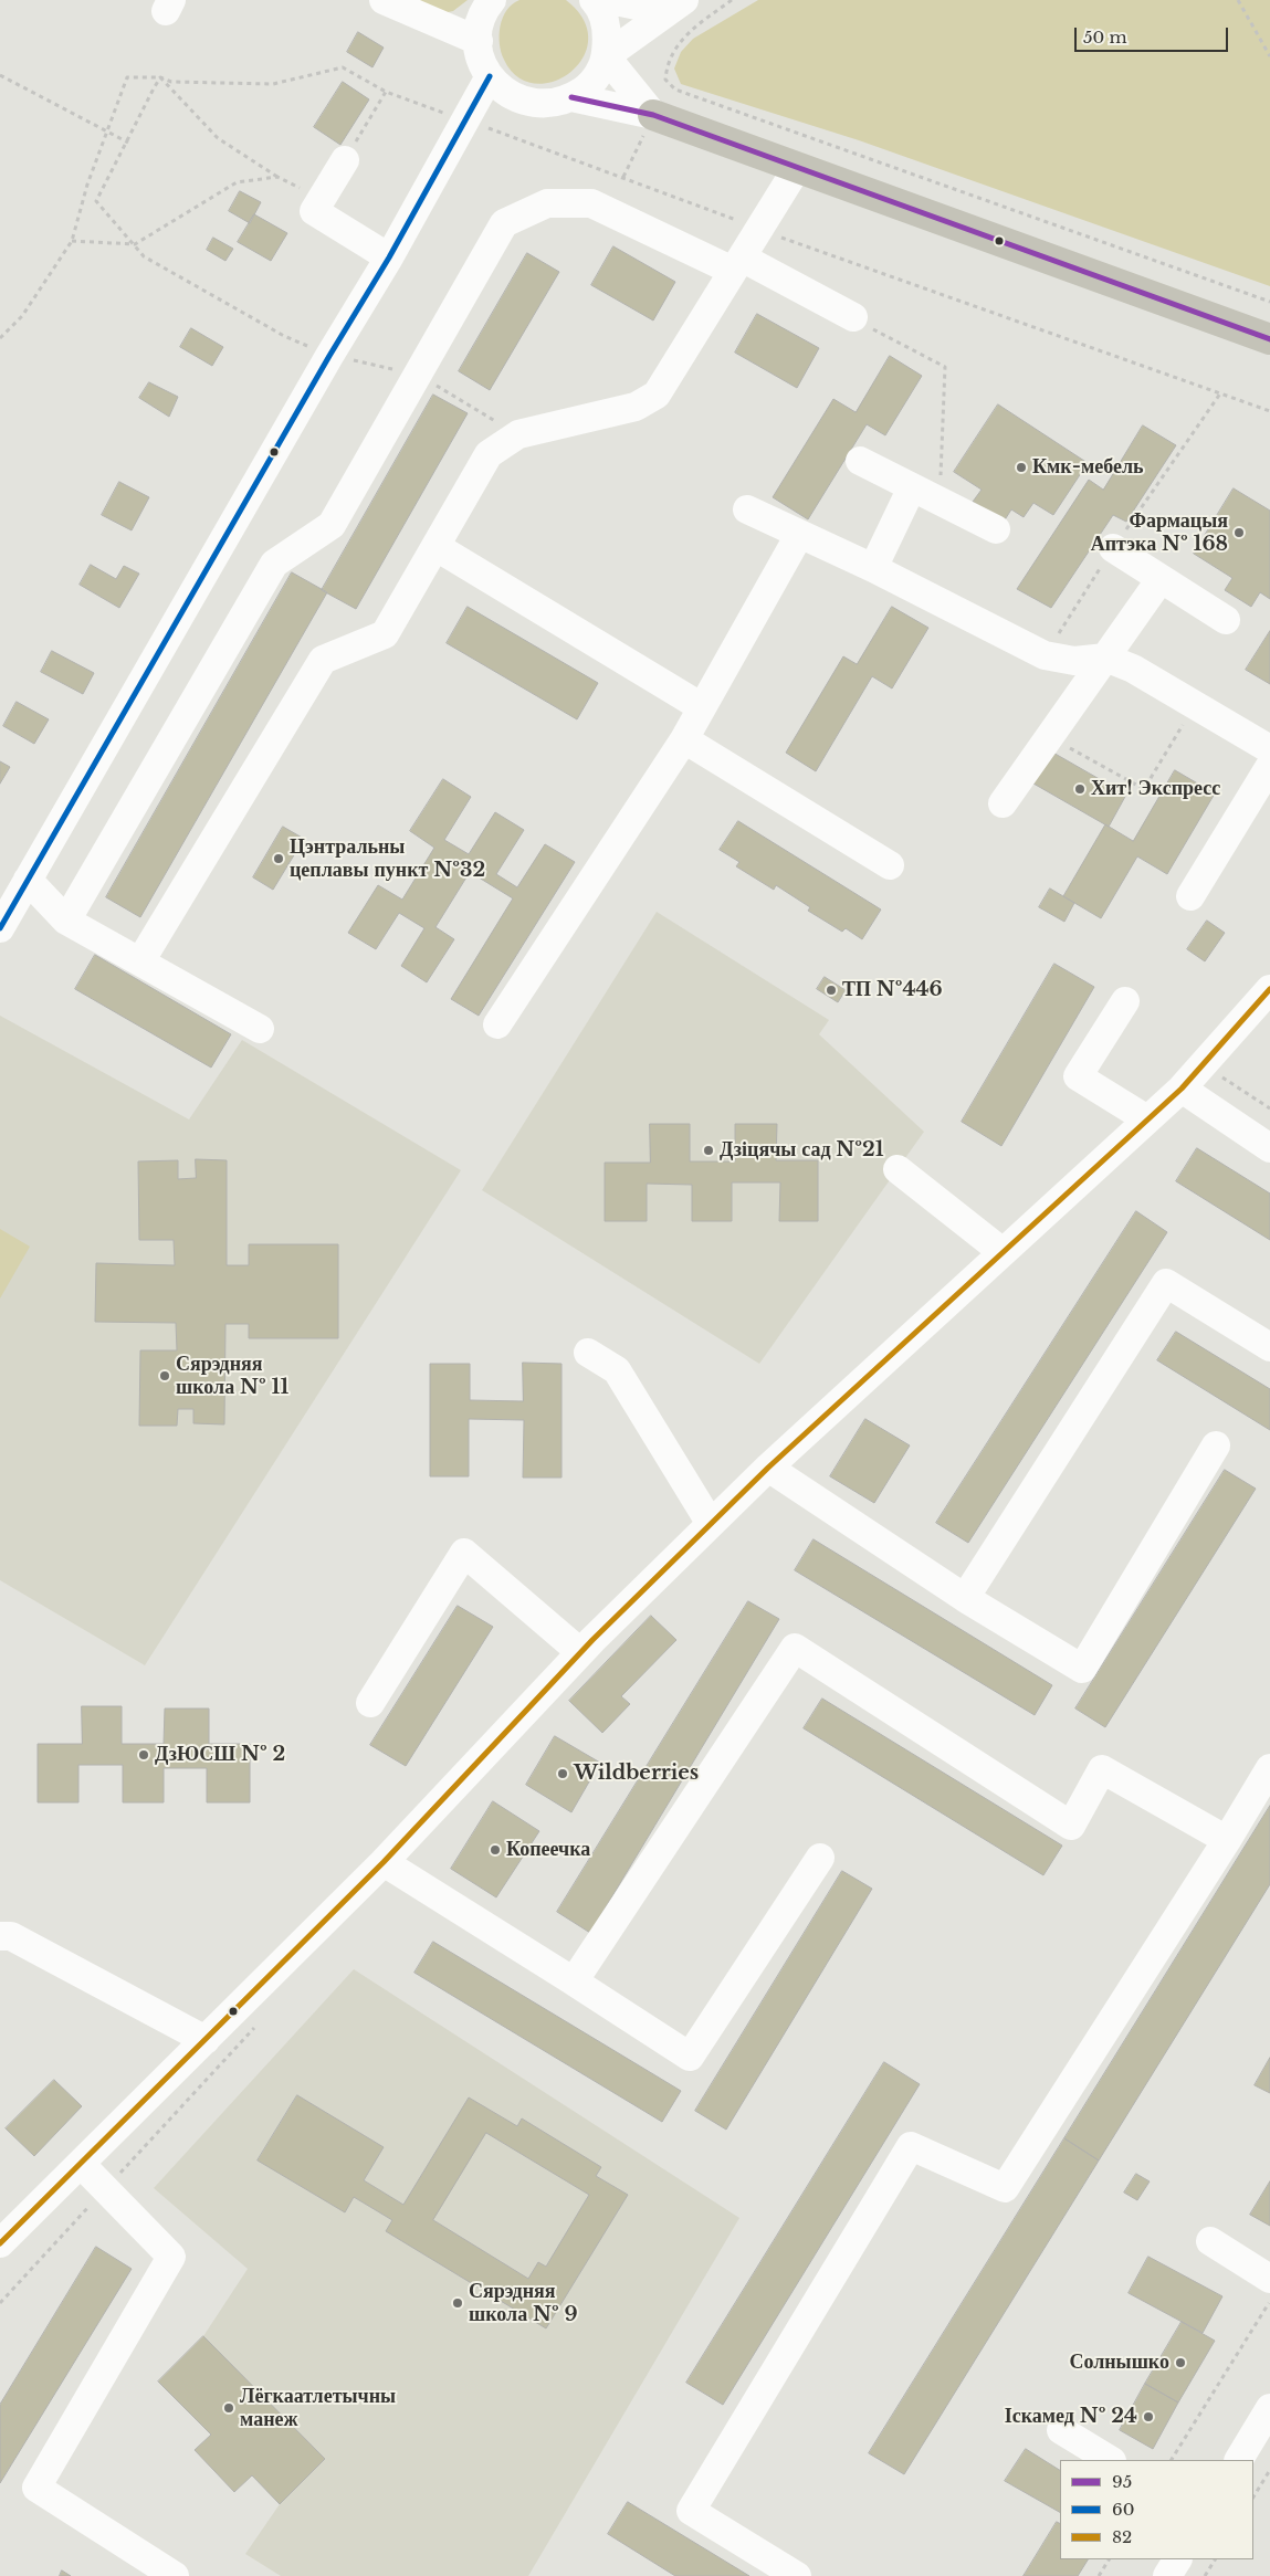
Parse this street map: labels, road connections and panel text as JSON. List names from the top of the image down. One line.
{"places":["Кмк-мебель","Фармацыя Аптэка № 168","Хит! Экспресс","Цэнтральны цеплавы пункт №32","ТП №446","Дзіцячы сад №21","Сярэдняя школа № 11","ДзЮСШ № 2","Wildberries","Копеечка","Сярэдняя школа № 9","Солнышко","Лёгкаатлетычны манеж","Іскамед № 24"],"lines":["transit line 60","transit line 95","transit line 82"],"legend":["95","60","82"],"scale_bar":"50 m"}
